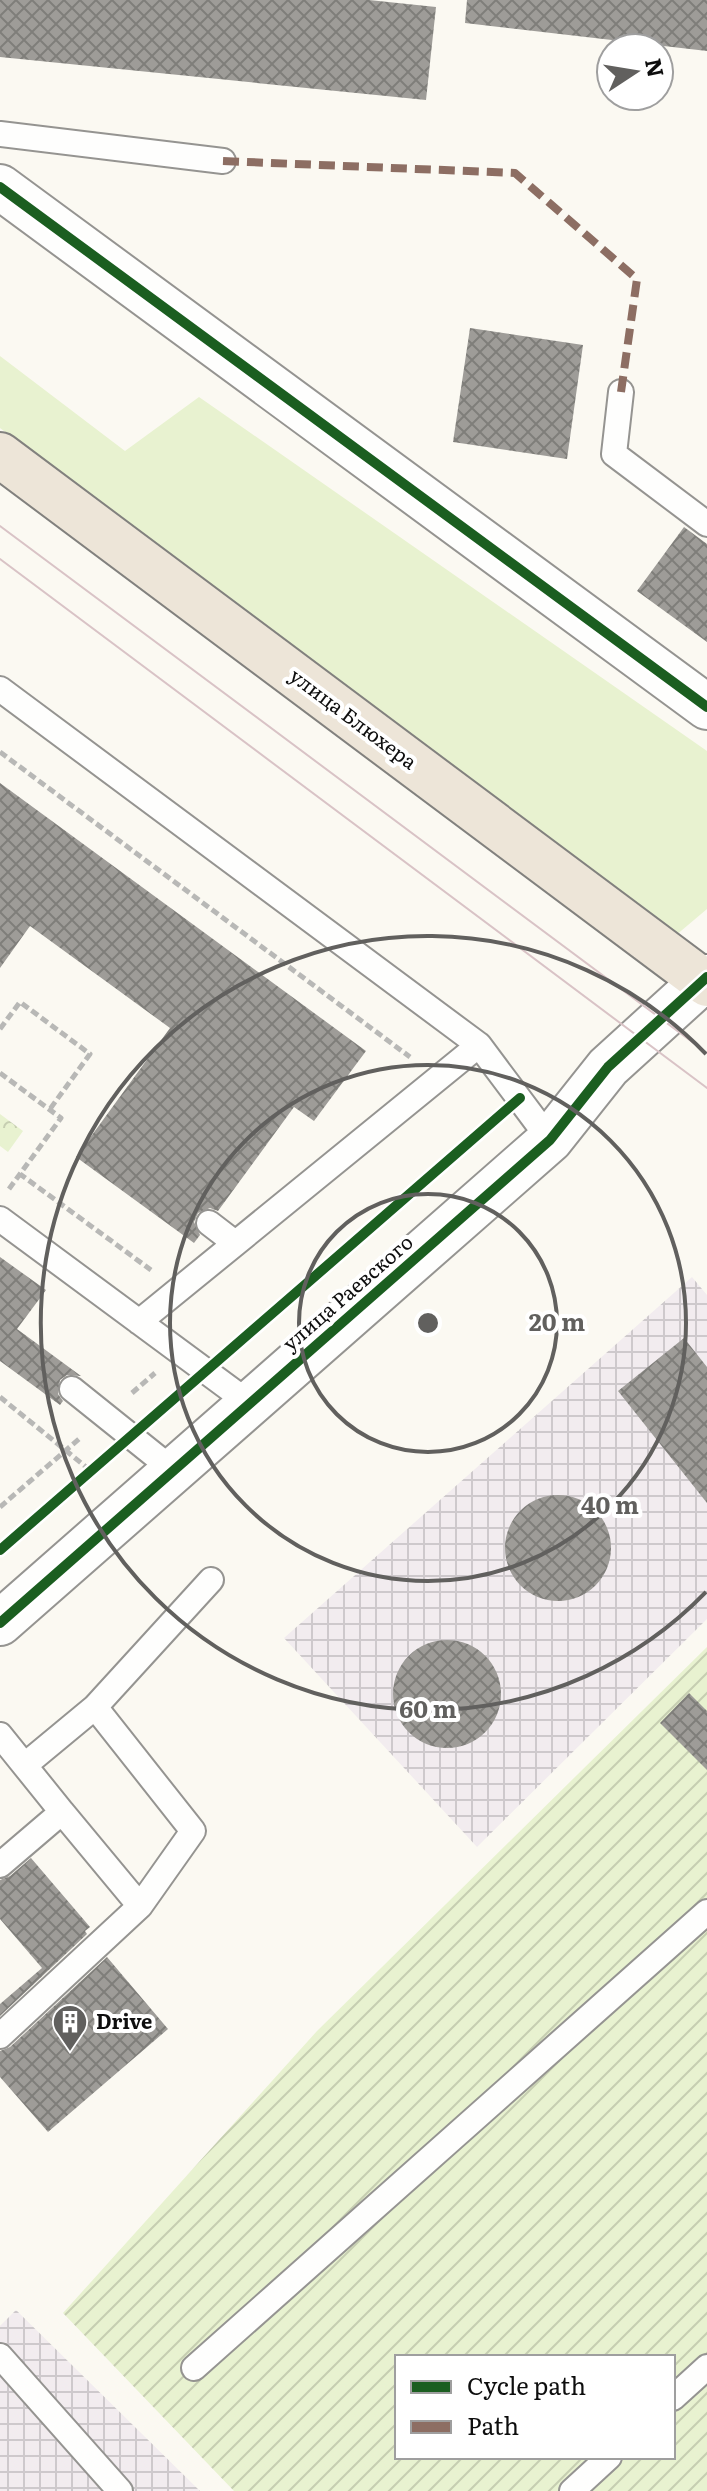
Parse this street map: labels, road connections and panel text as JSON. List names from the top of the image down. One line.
{"streets":{"main road":["улица Блюхера"],"street":["улица Раевского"]},"crossings":[["улица Блюхера","улица Раевского"]],"places":{"building":["Drive"]},"legend":["Cycle path","Path"],"north":"right","rings":["20 m","40 m","60 m"]}
